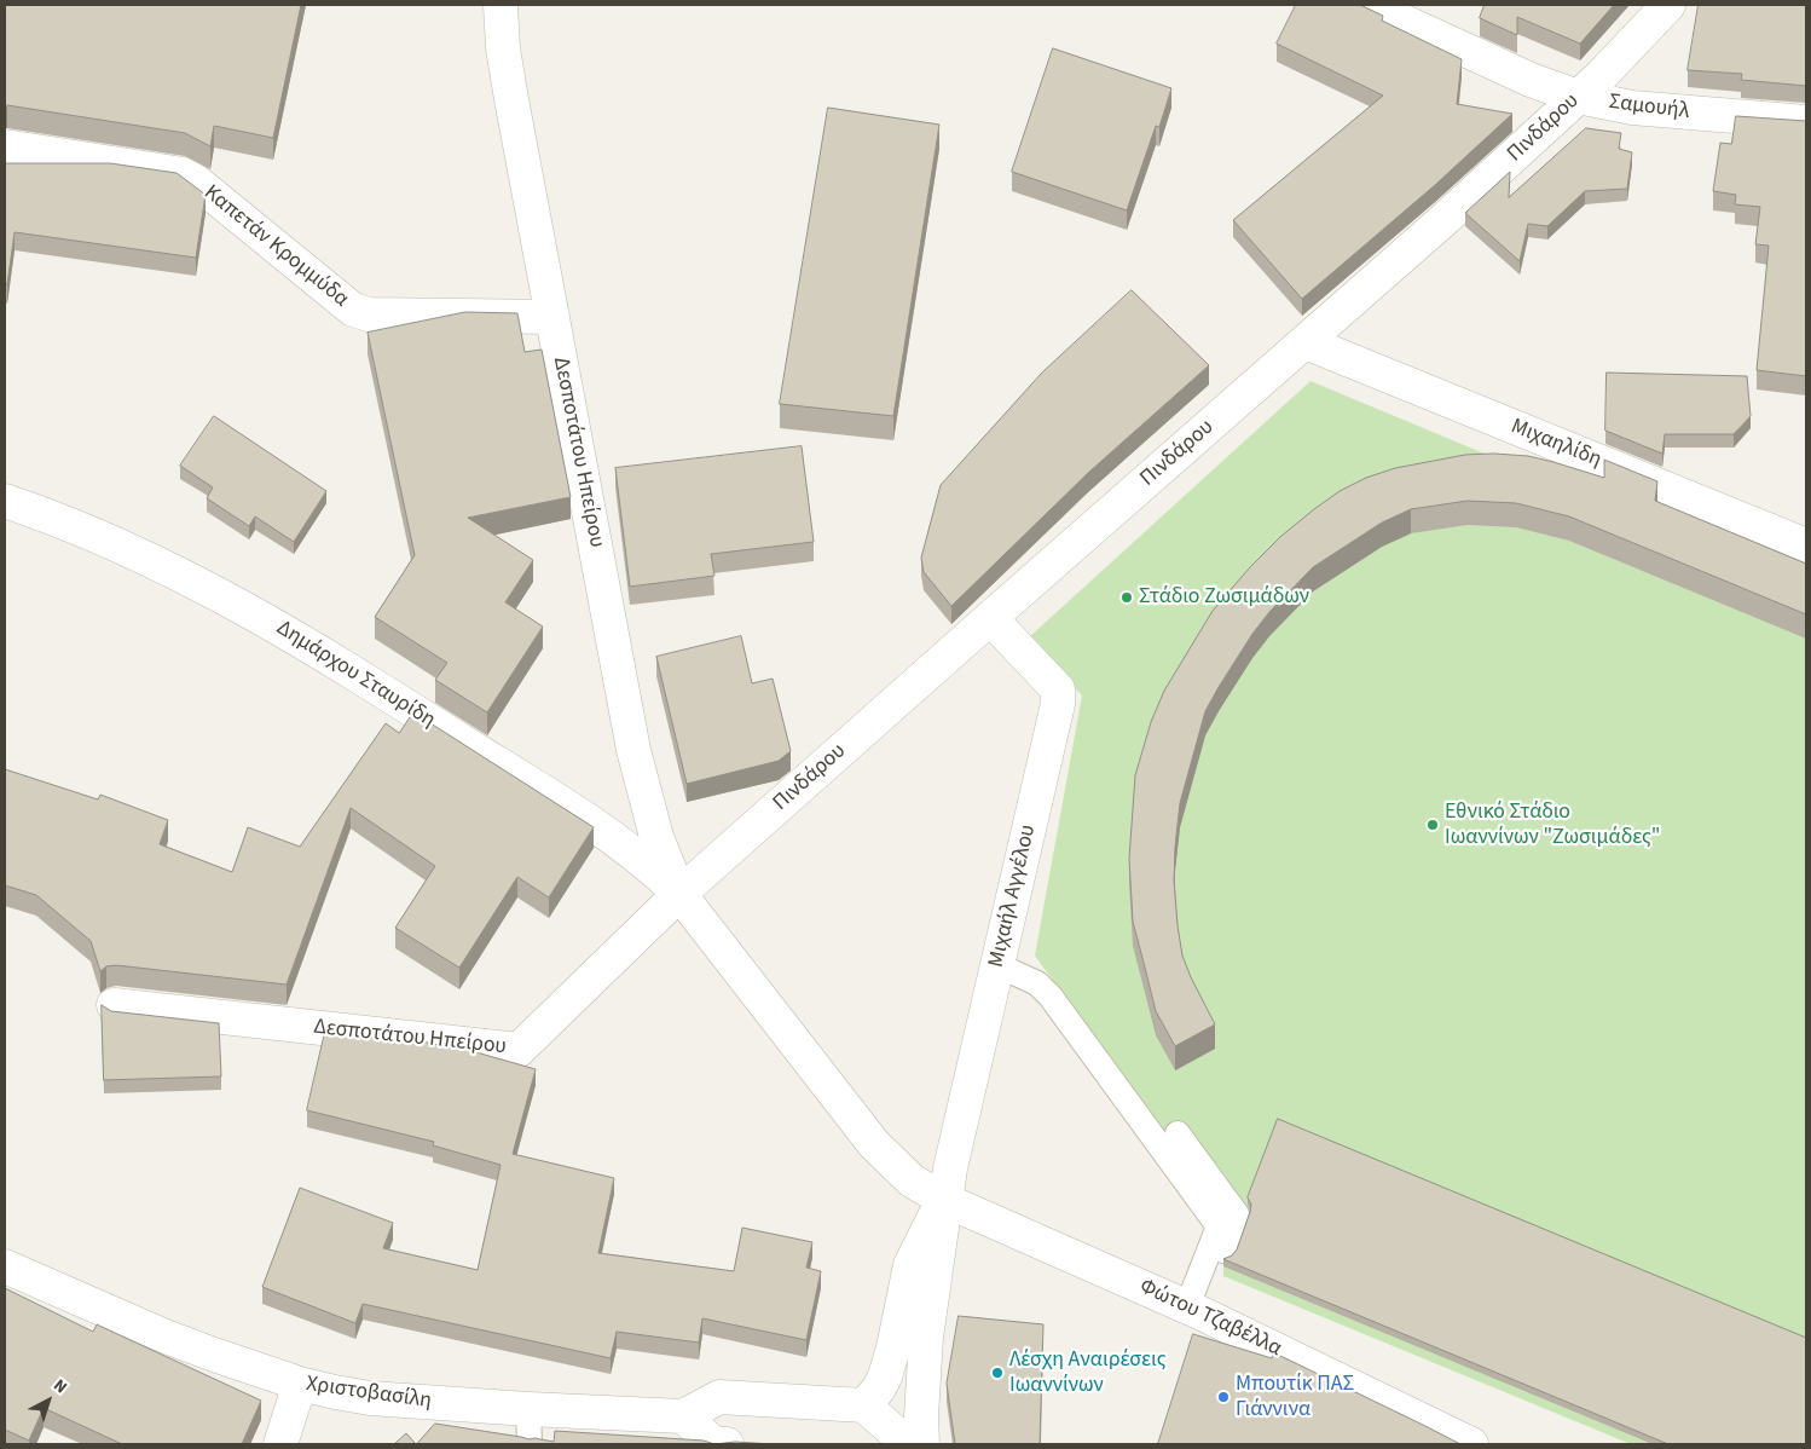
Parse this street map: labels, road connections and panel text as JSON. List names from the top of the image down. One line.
{"streets":{"street":["Σαμουήλ","Πινδάρου","Καπετάν Κρομμύδα","Μιχαηλίδη","Δεσποτάτου Ηπείρου","Δημάρχου Σταυρίδη","Μιχαήλ Αγγέλου","Φώτου Τζαβέλλα","Χριστοβασίλη"]},"crossings":[["Σαμουήλ","Πινδάρου"],["Πινδάρου","Μιχαηλίδη"],["Πινδάρου","Δεσποτάτου Ηπείρου"],["Πινδάρου","Δημάρχου Σταυρίδη"],["Πινδάρου","Μιχαήλ Αγγέλου"],["Καπετάν Κρομμύδα","Δεσποτάτου Ηπείρου"],["Δεσποτάτου Ηπείρου","Δημάρχου Σταυρίδη"],["Δεσποτάτου Ηπείρου","Μιχαήλ Αγγέλου"],["Δεσποτάτου Ηπείρου","Φώτου Τζαβέλλα"],["Μιχαήλ Αγγέλου","Φώτου Τζαβέλλα"],["Μιχαήλ Αγγέλου","Χριστοβασίλη"]],"places":["Στάδιο Ζωσιμάδων","Εθνικό Στάδιο Ιωαννίνων \"Ζωσιμάδες\"","Λέσχη Αναιρέσεις Ιωαννίνων","Μπουτίκ ΠΑΣ Γιάννινα"],"north":"top right"}
